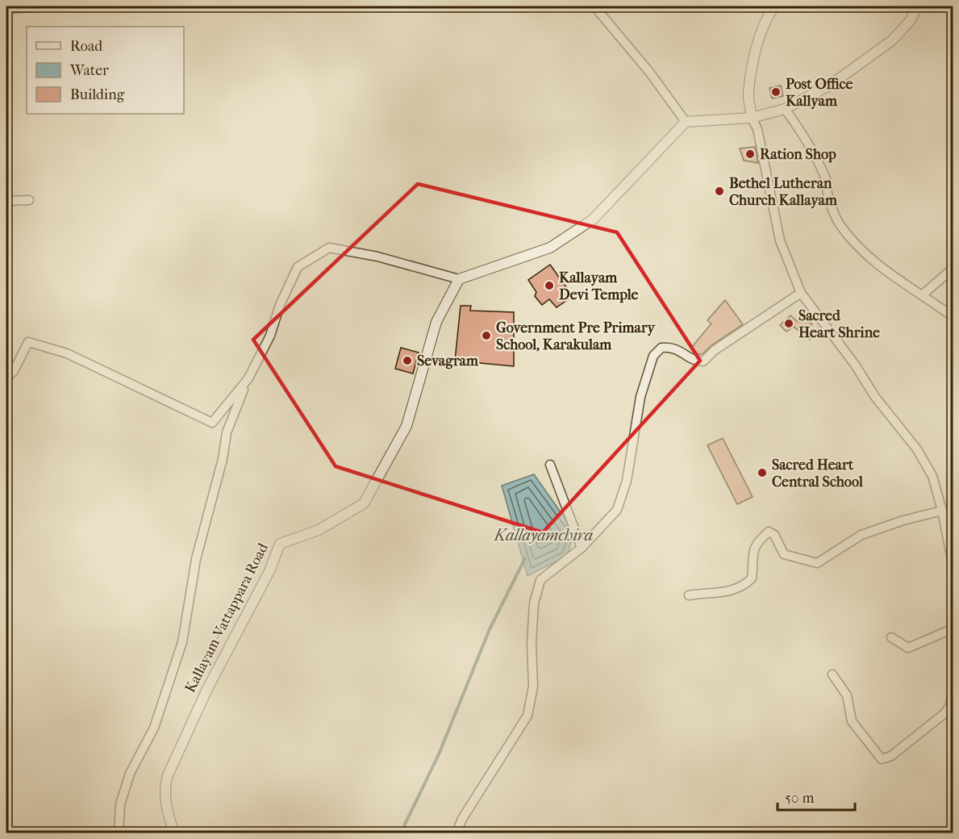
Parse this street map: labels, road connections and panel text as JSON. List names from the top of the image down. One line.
{"streets":{"street":["Kallayam-Vattappara Road"]},"water":["Kallayamchira"],"places":["Post Office Kallyam","Ration Shop","Bethel Lutheran Church Kallayam","Kallayam Devi Temple","Sacred Heart Shrine","Government Pre Primary School, Karakulam","Sevagram","Sacred Heart Central School"],"legend":["Road","Water","Building"],"scale_bar":"50 m"}
